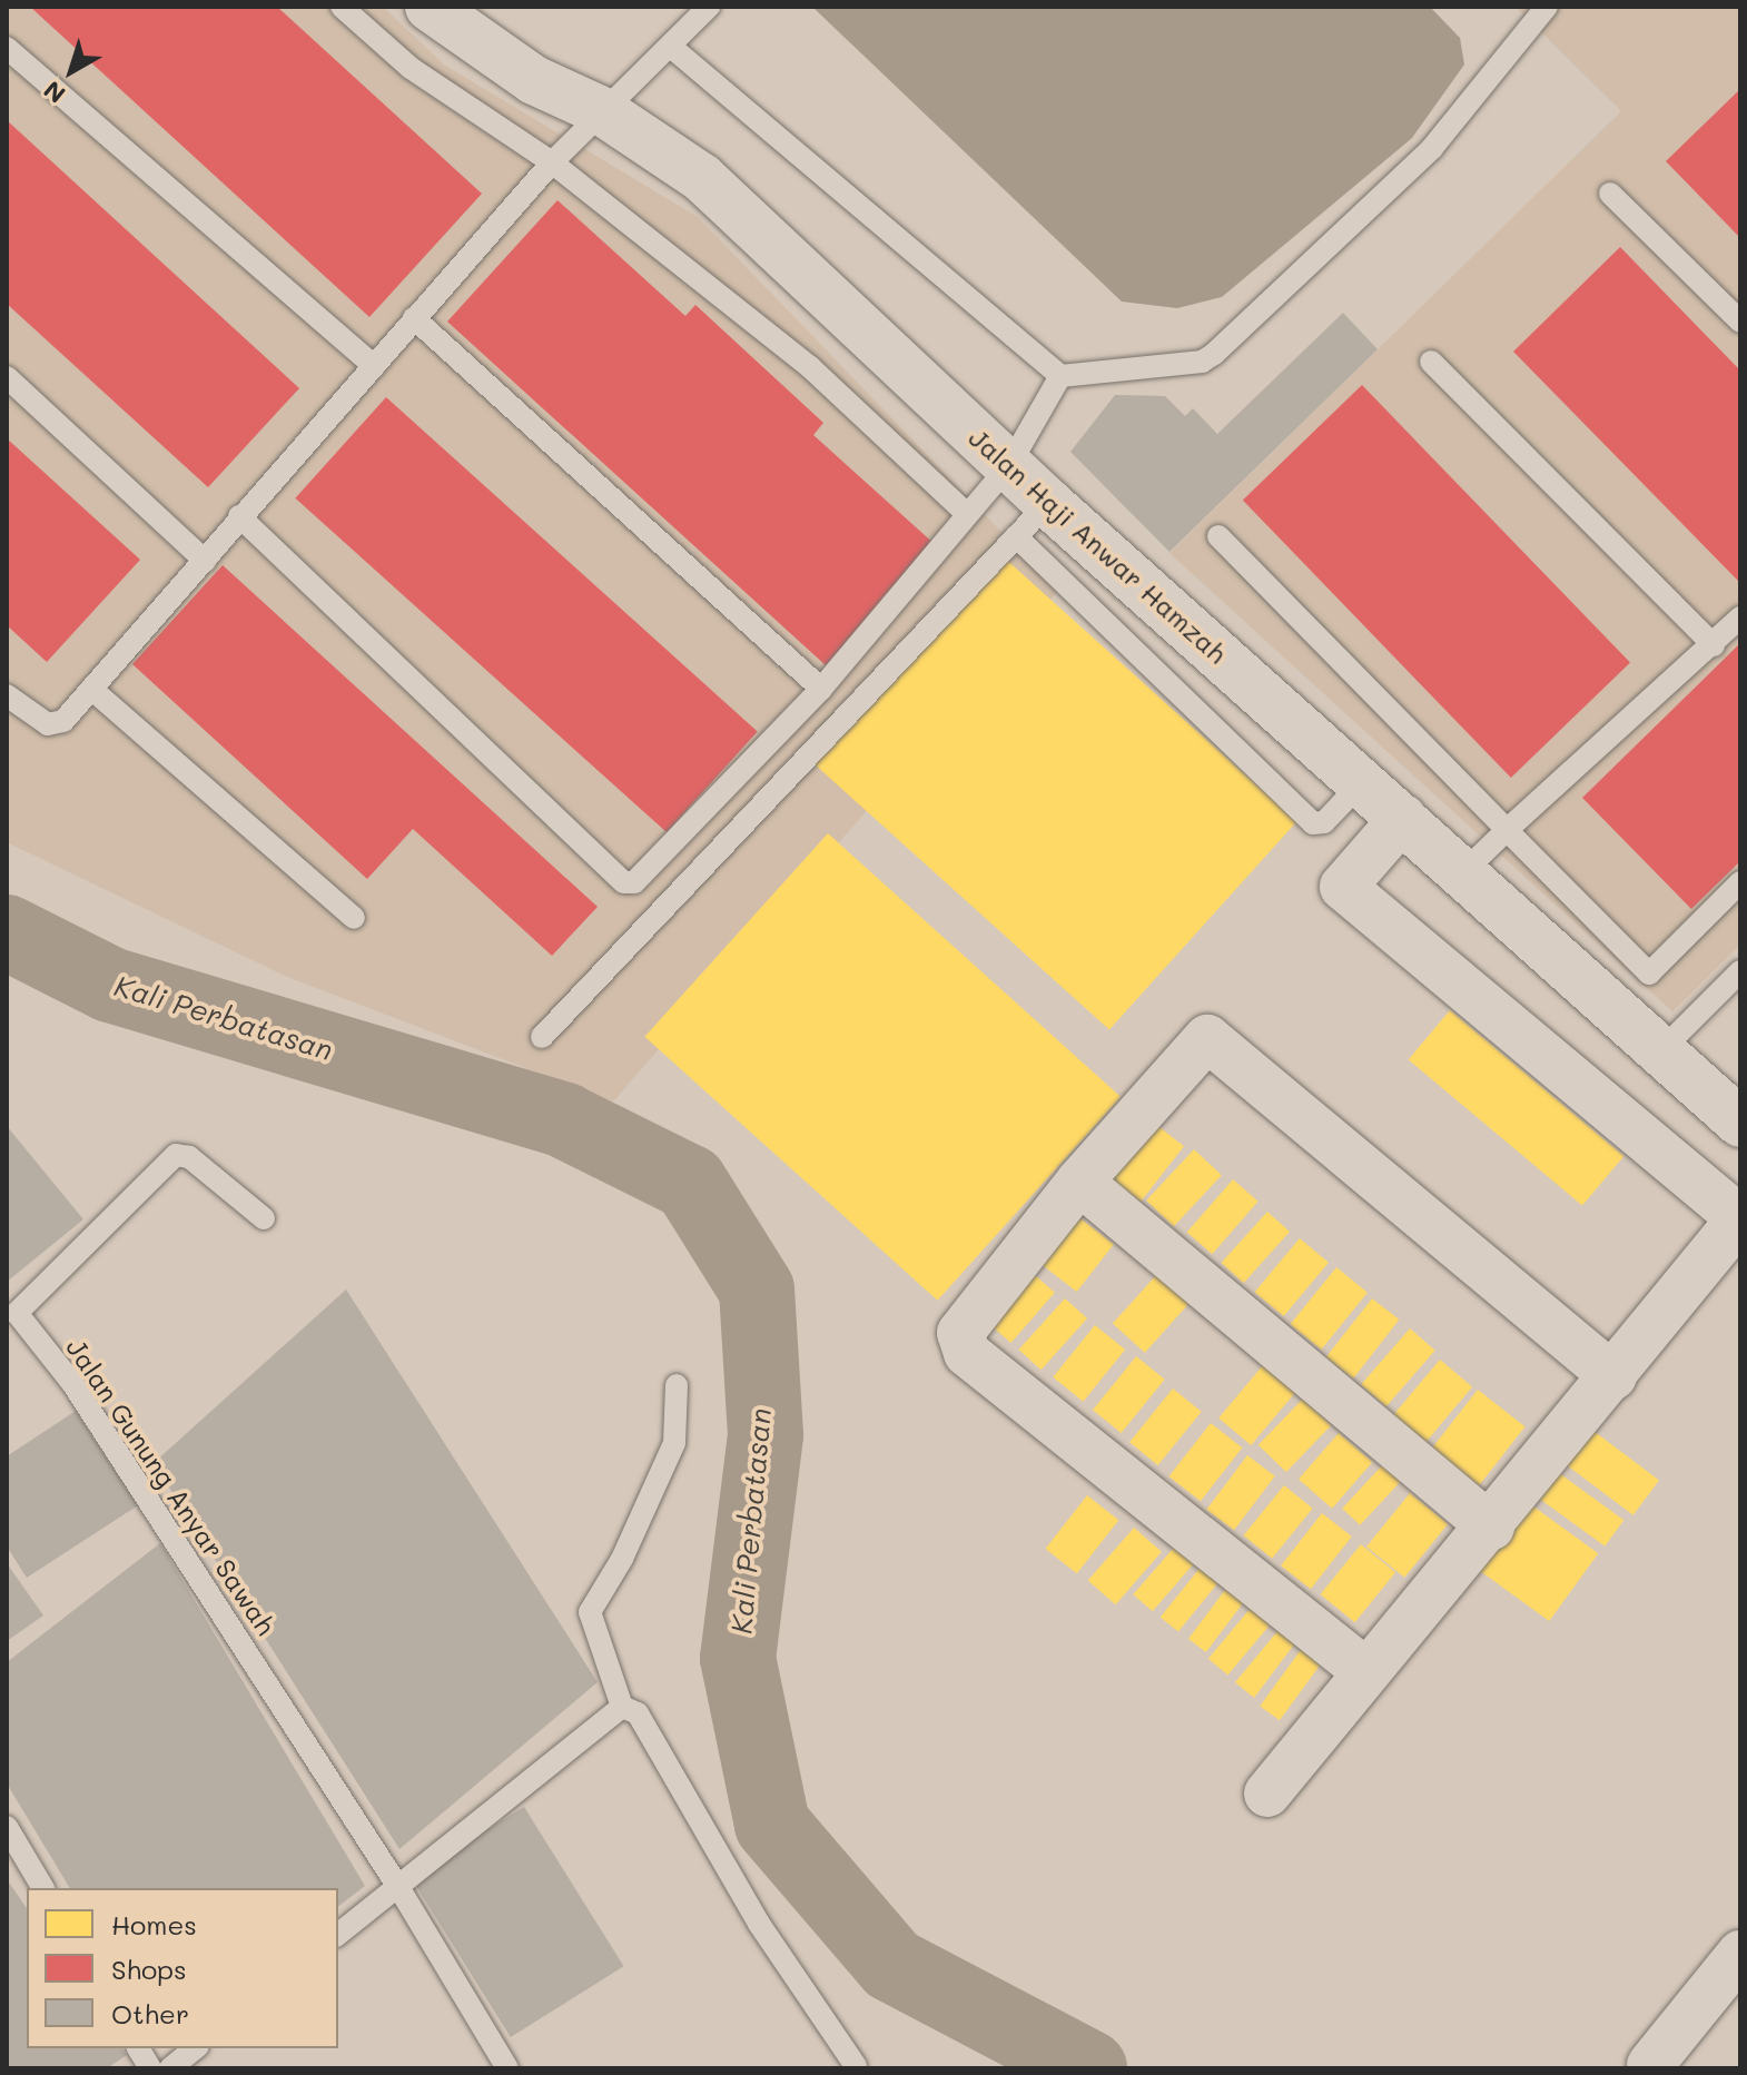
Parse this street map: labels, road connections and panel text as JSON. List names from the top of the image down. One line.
{"streets":{"street":["Jalan Haji Anwar Hamzah"],"lane":["Jalan Gunung Anyar Sawah"]},"water":["Kali Perbatasan"],"legend":["Homes","Shops","Other"],"north":"bottom left"}
